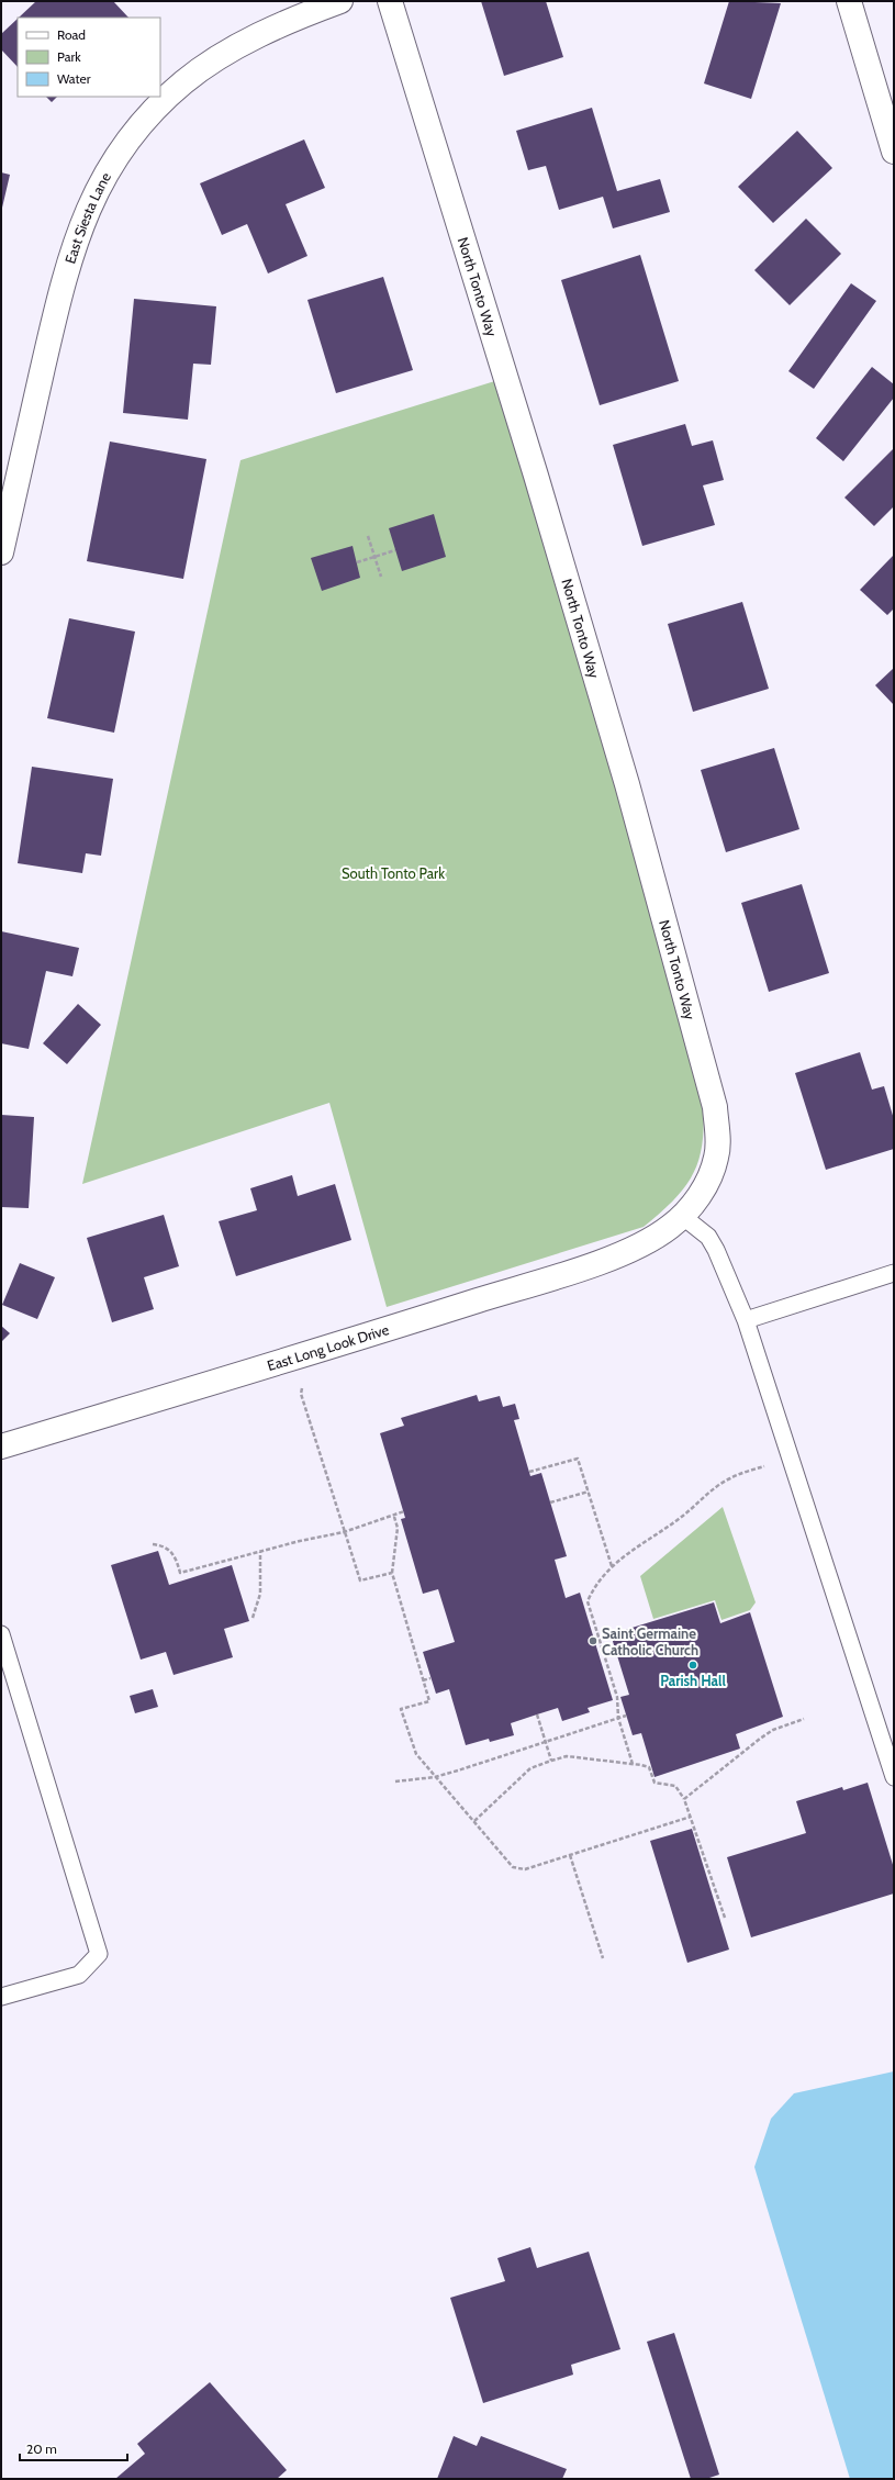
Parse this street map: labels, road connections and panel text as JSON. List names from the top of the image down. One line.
{"streets":{"street":["East Siesta Lane","North Tonto Way","East Long Look Drive"]},"crossings":[["North Tonto Way","East Long Look Drive"]],"parks":["South Tonto Park"],"places":["Saint Germaine Catholic Church","Parish Hall"],"legend":["Road","Park","Water"],"scale_bar":"20 m"}
